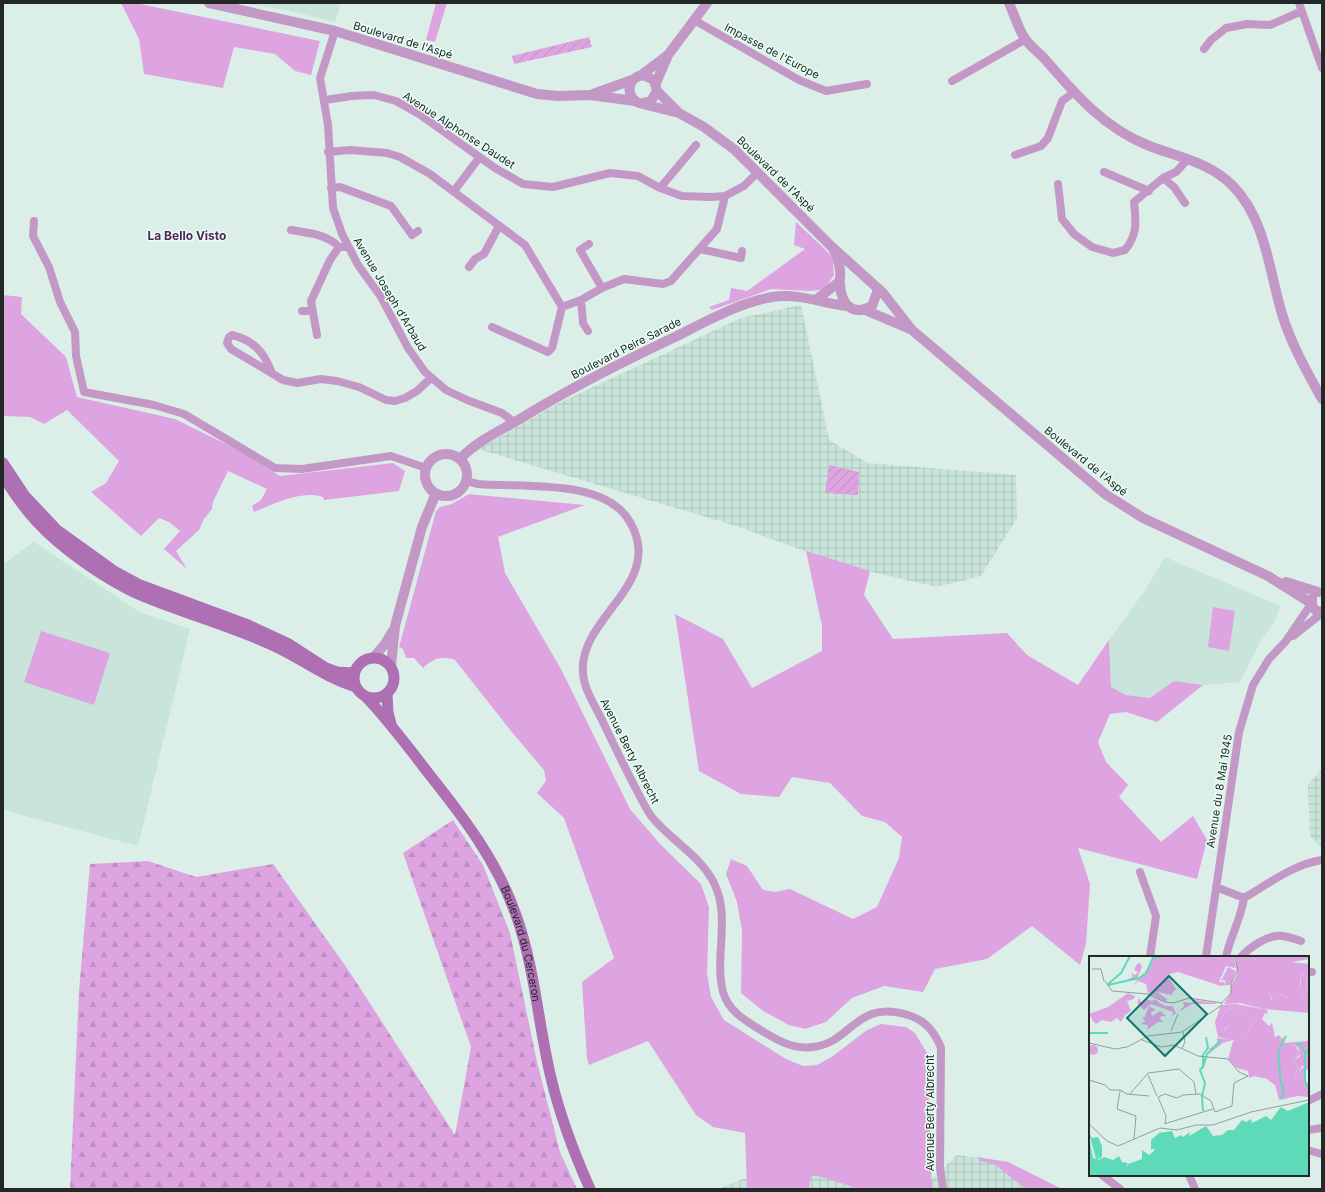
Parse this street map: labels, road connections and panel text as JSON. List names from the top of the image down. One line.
{"streets":{"main road":["Boulevard du Cerceron"],"street":["Boulevard de l'Aspé","Impasse de l'Europe","Avenue Alphonse Daudet","Avenue Joseph d'Arbaud","Boulevard Peire Sarade","Avenue Berty Albrecht","Avenue du 8 Mai 1945"]},"crossings":[["Boulevard de l'Aspé","Avenue Alphonse Daudet"],["Boulevard de l'Aspé","Avenue Joseph d'Arbaud"],["Boulevard de l'Aspé","Boulevard Peire Sarade"],["Boulevard de l'Aspé","Avenue du 8 Mai 1945"],["Avenue Alphonse Daudet","Avenue Joseph d'Arbaud"],["Avenue Joseph d'Arbaud","Boulevard Peire Sarade"],["Boulevard Peire Sarade","Avenue Berty Albrecht"]],"districts":["La Bello Visto"]}
